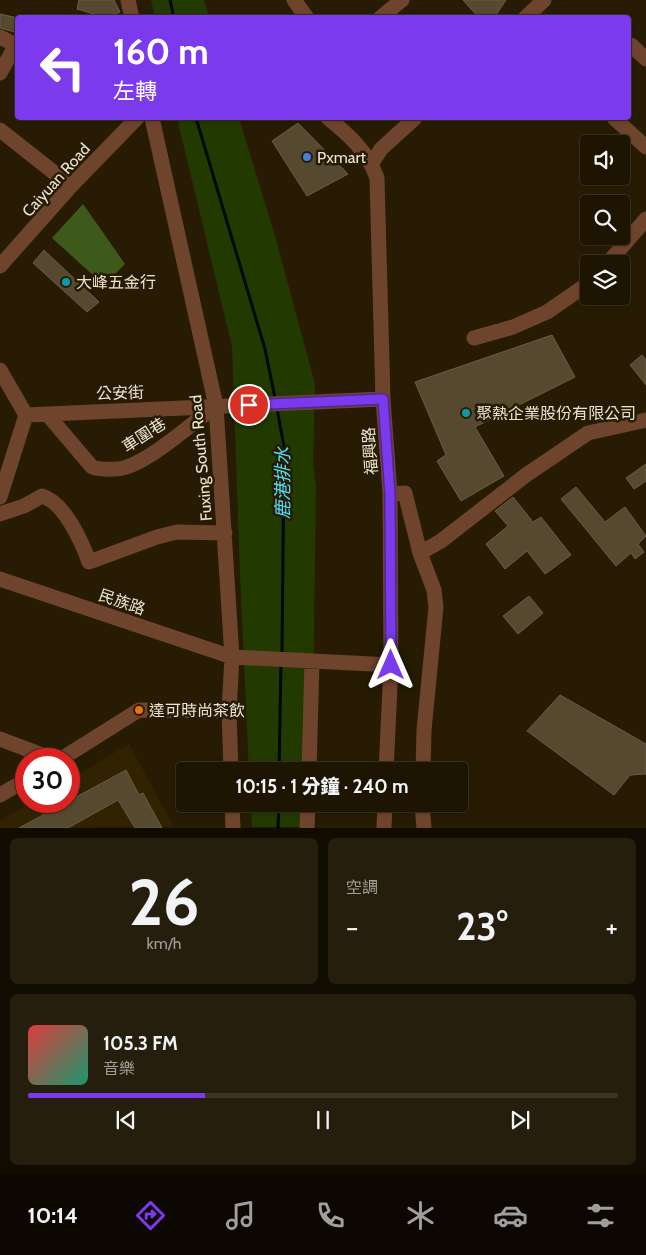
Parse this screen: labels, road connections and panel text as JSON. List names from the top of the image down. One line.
{"streets":{"street":["Caiyuan Road","公安街","車圍巷","福興路","Fuxing South Road","民族路"]},"crossings":[["公安街","車圍巷"],["公安街","福興路"],["公安街","Fuxing South Road"],["車圍巷","Fuxing South Road"],["福興路","民族路"],["Fuxing South Road","民族路"]],"water":["鹿港排水"],"places":["Pxmart","大峰五金行","聚熱企業股份有限公司","達可時尚茶飲"],"page":{"turn":["160 m","左轉"],"limit":"30","trip":"10:15 · 1 分鐘 · 240 m","tile":[["26","km/h"],"空調"],"heat":["−","23°","+"],"song":["105.3 FM","音樂"],"tabs":"10:14"}}
